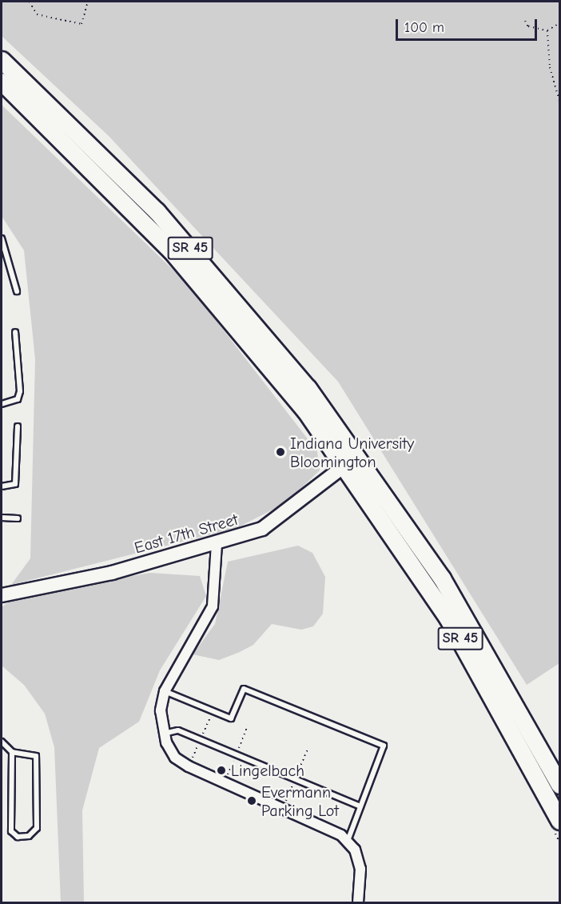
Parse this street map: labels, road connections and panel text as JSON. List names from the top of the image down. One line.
{"streets":{"highway":["SR 45"],"main road":["East 17th Street"]},"crossings":[["SR 45","East 17th Street"]],"places":["Indiana University Bloomington","Lingelbach","Evermann Parking Lot"],"scale_bar":"100 m"}
